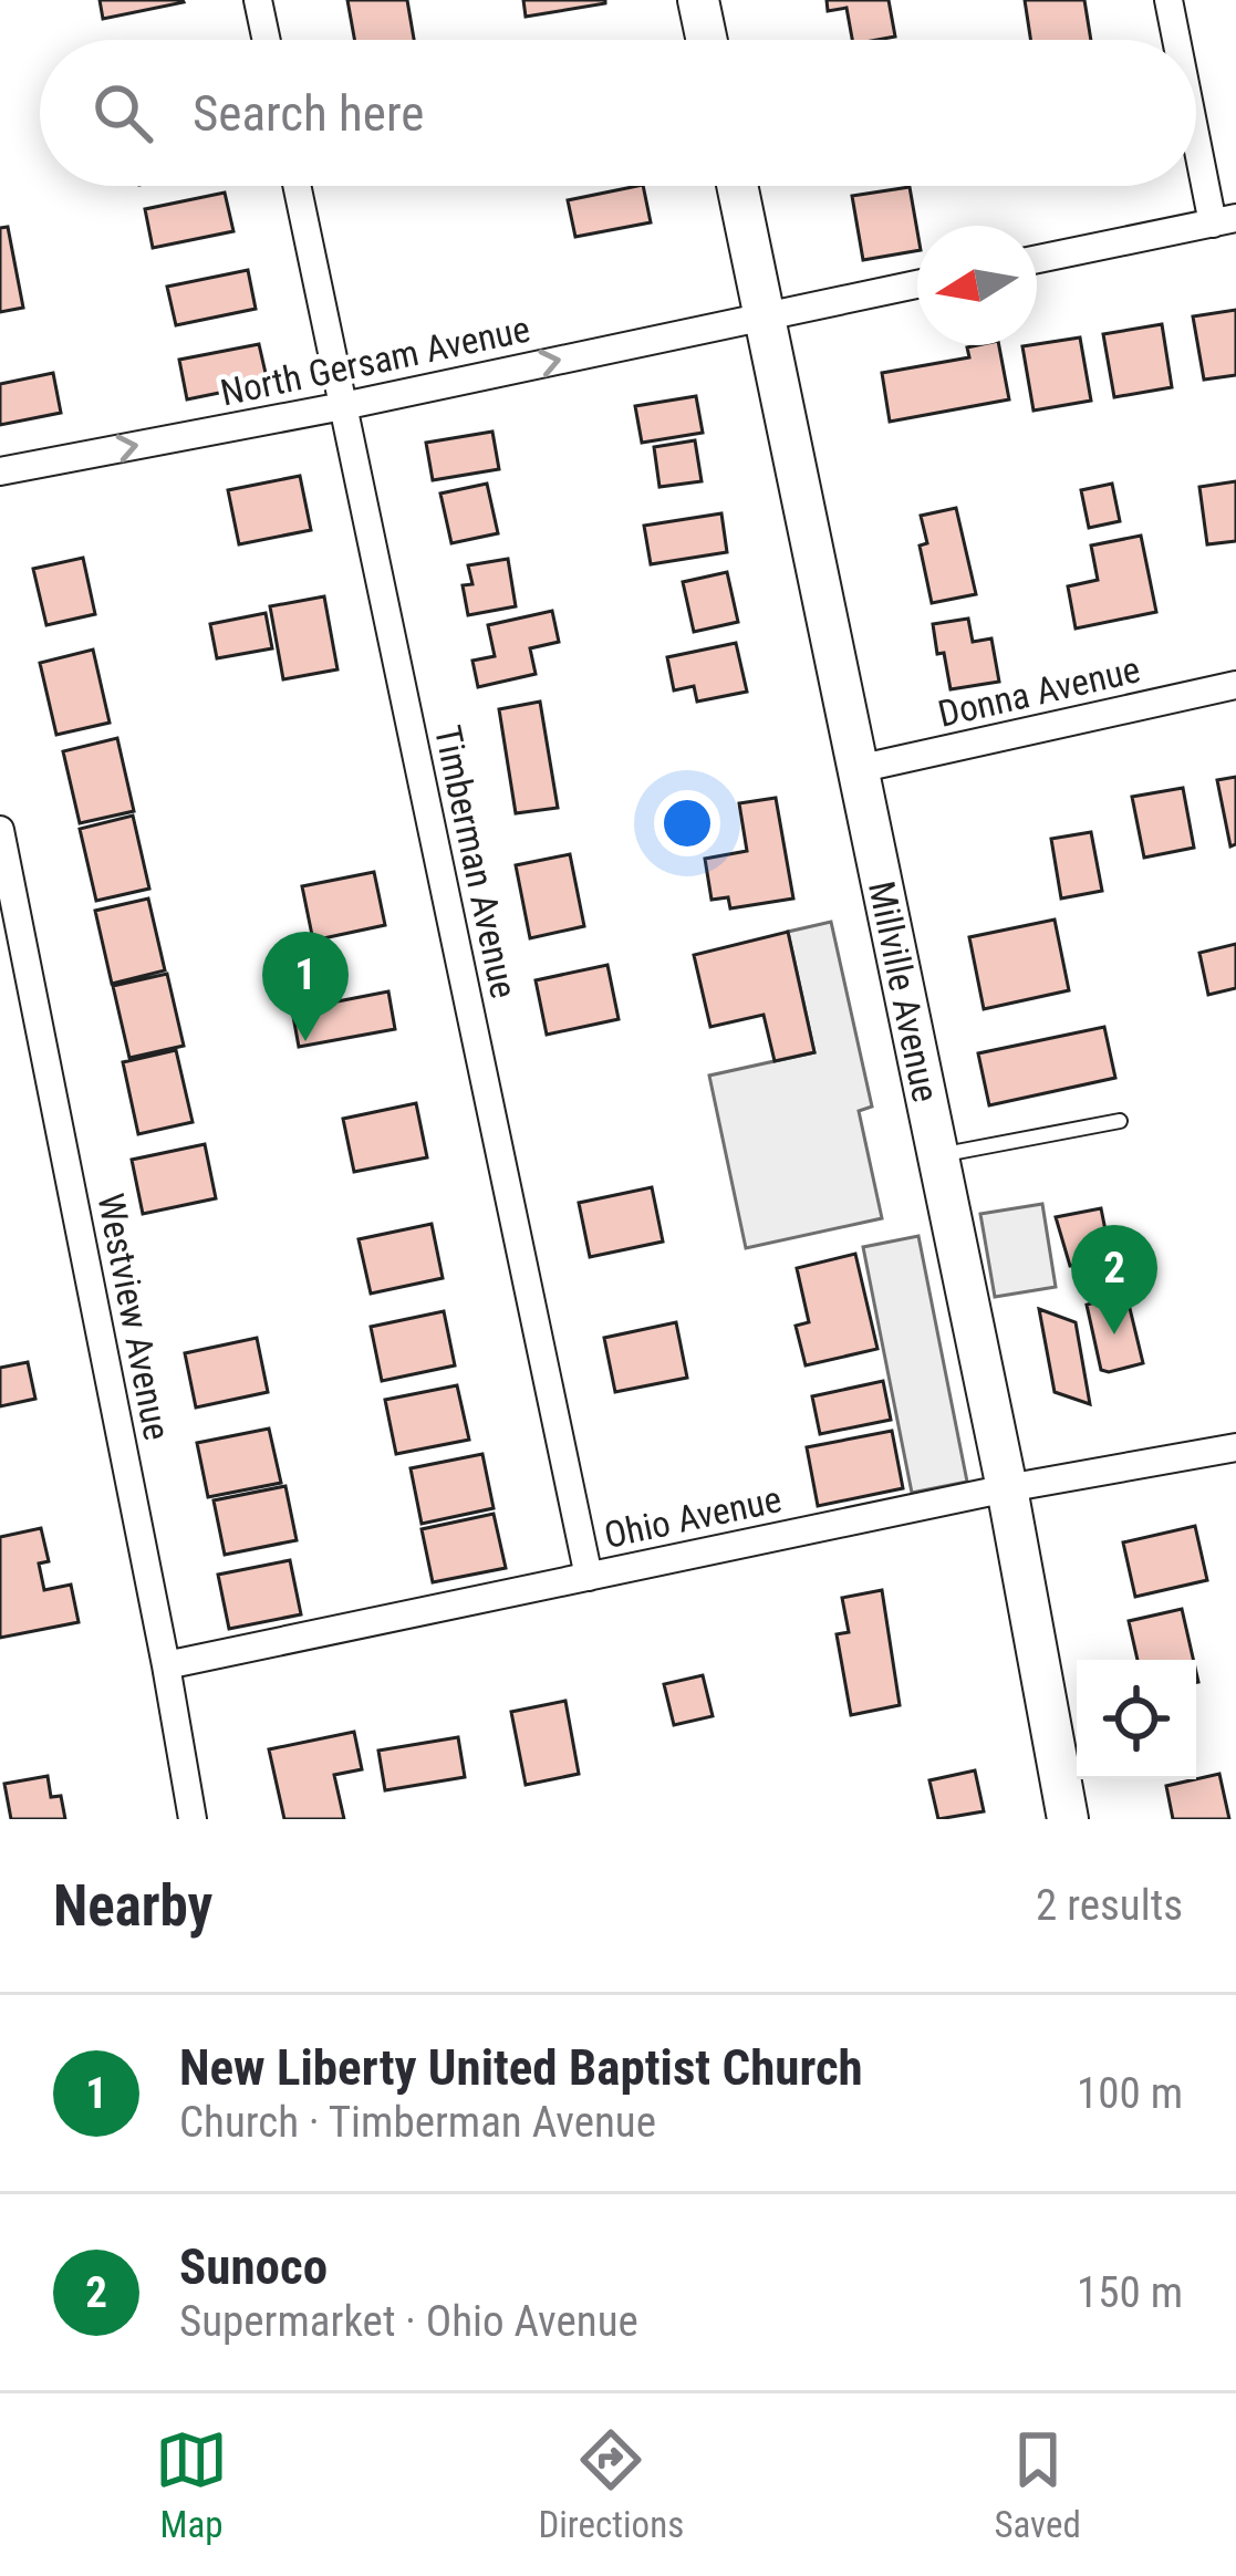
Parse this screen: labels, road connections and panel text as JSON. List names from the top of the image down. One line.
{"streets":{"main road":["Millville Avenue"],"street":["North Gersam Avenue","Donna Avenue","Timberman Avenue","Westview Avenue","Ohio Avenue"]},"crossings":[["North Gersam Avenue","Timberman Avenue"],["North Gersam Avenue","Millville Avenue"],["Donna Avenue","Millville Avenue"],["Timberman Avenue","Ohio Avenue"],["Millville Avenue","Ohio Avenue"],["Westview Avenue","Ohio Avenue"]],"one_way":["North Gersam Avenue"],"north":"left","page":{"search":"Search here","pins":["1","2"],"heading":["Nearby","2 results"],"list":[{"mark":"1","name":"New Liberty United Baptist Church","note":"Church · Timberman Avenue","value":"100 m"},{"mark":"2","name":"Sunoco","note":"Supermarket · Ohio Avenue","value":"150 m"}],"nav":["Map","Directions","Saved"]}}
